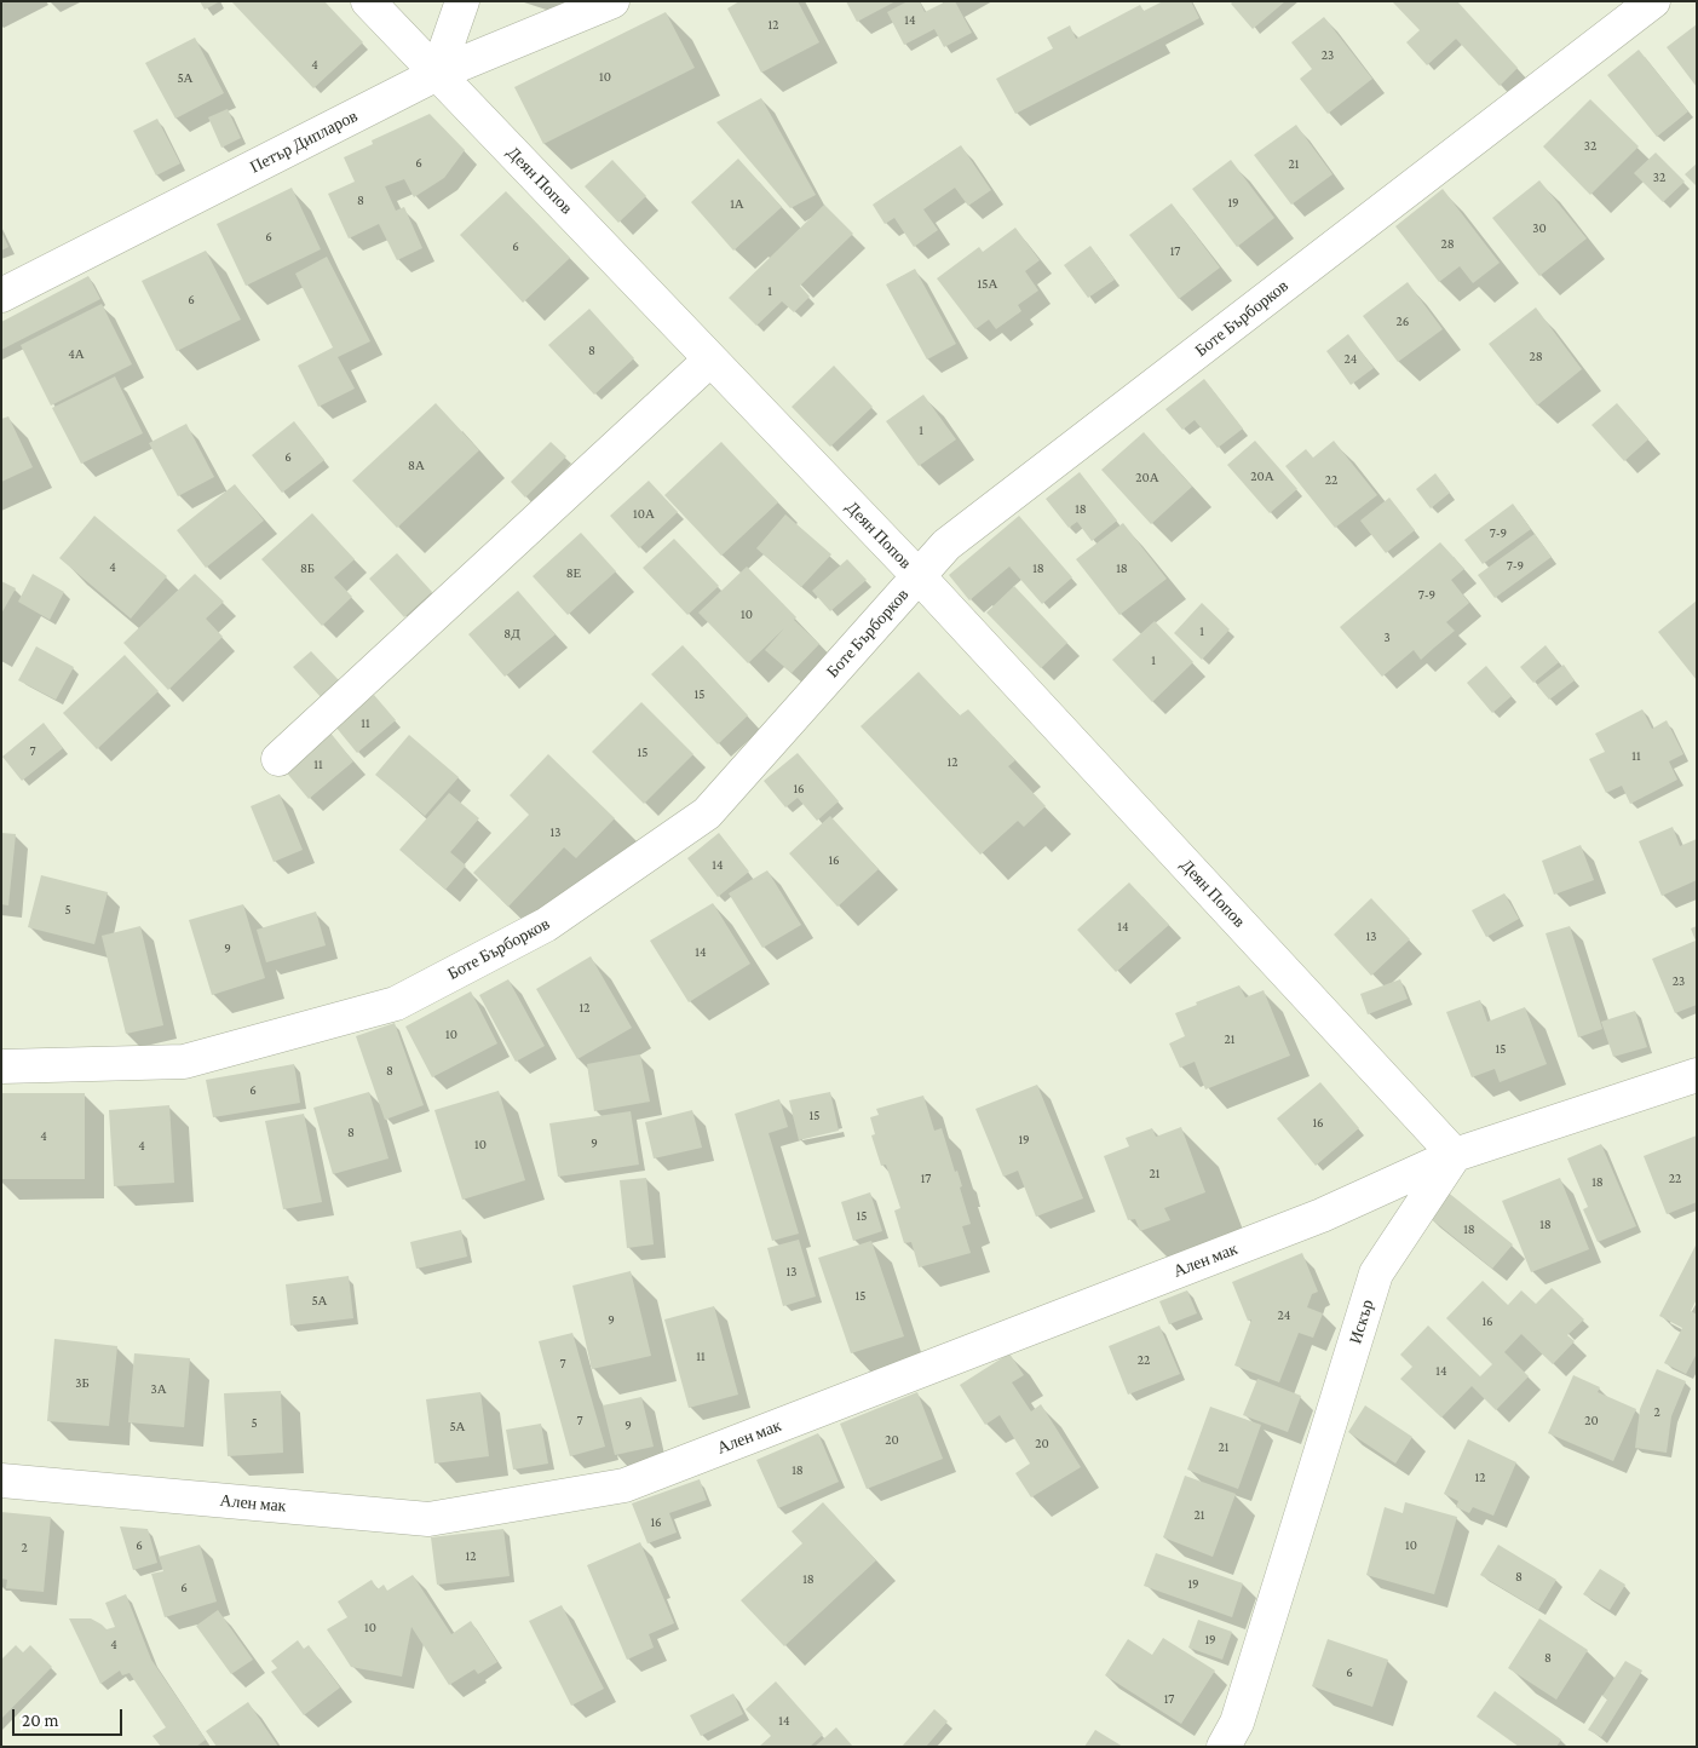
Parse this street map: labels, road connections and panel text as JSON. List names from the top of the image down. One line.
{"streets":{"street":["Петър Дипларов","Деян Попов","Боте Бърборков","Ален мак","Искър"]},"crossings":[["Петър Дипларов","Деян Попов"],["Деян Попов","Боте Бърборков"],["Деян Попов","Ален мак"],["Деян Попов","Искър"],["Ален мак","Искър"]],"house_numbers":["14","12","23","4","10","5А","32","6","21","32","8","19","1А","30","6","28","6","17","15А","1","6","26","8","4А","28","24","1","6","8А","20А","20А","22","18","10А","7-9","7-9","4","8Б","18","18","8Е","7-9","10","1","8Д","3","1","15","11","7","15","11","12","11","16","13","16","14","5","14","13","9","14","23","12","10","21","15","8","6","15","16","8","4","19","9","10","4","21","17","22","18","15","18","18","13","15","5А","24","9","16","11","22","7","14","3Б","3А","2","7","20","5","9","5А","20","20","21","18","12","21","16","6","10","2","12","8","18","19","6","10","19","4","8","6","17","14"],"scale_bar":"20 m"}
